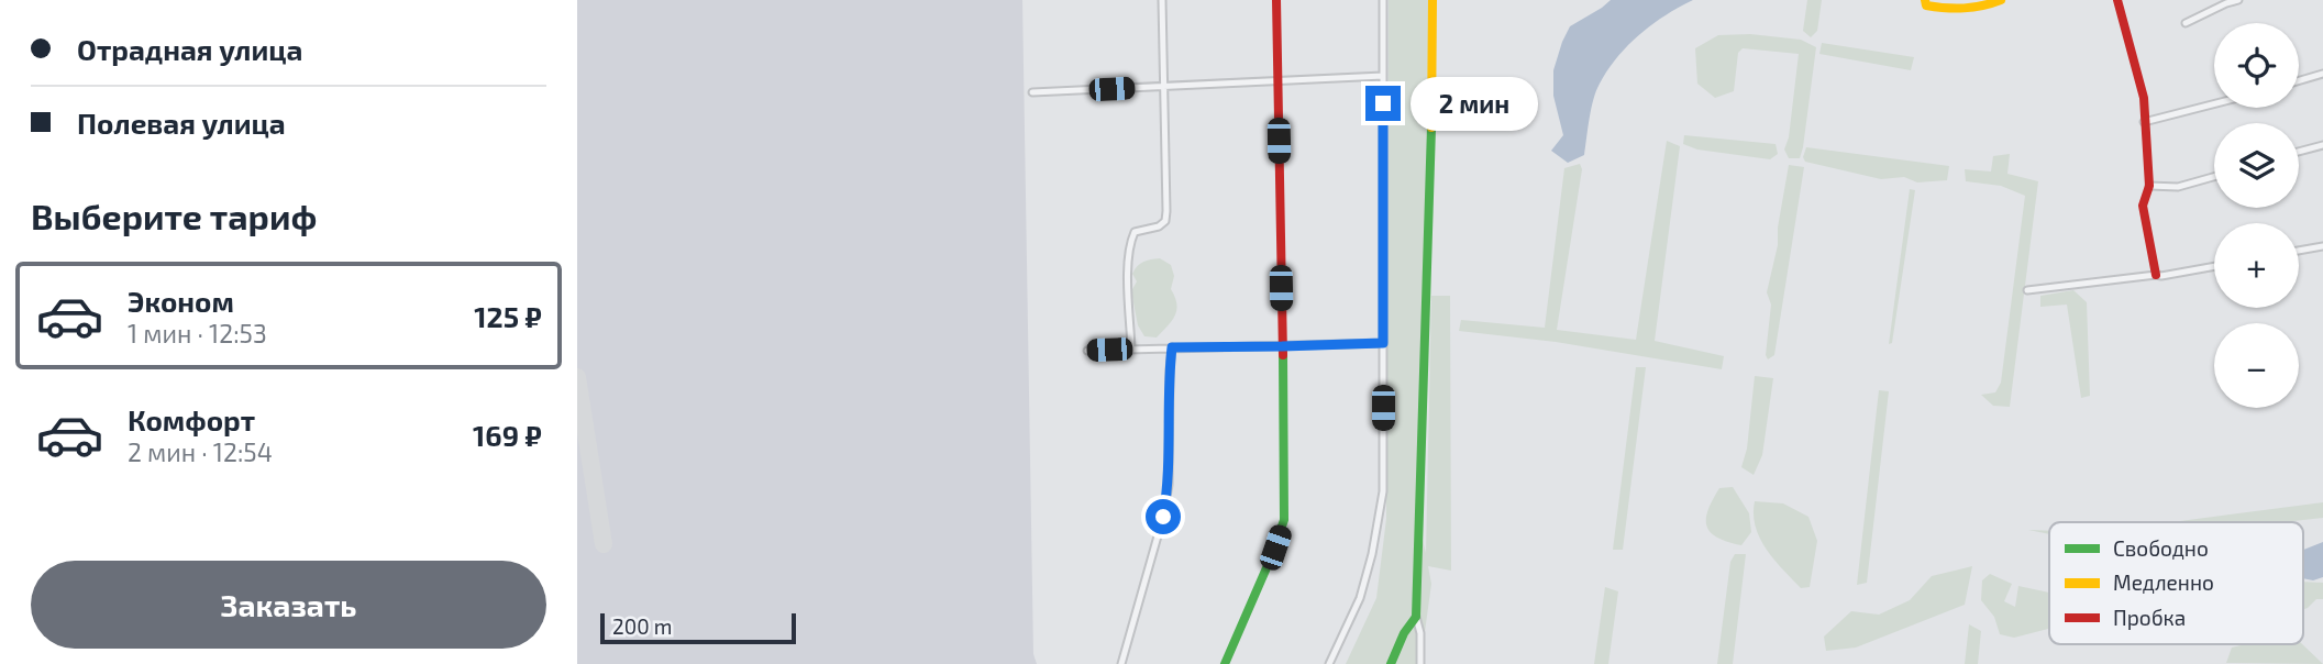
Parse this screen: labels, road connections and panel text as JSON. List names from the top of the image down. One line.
{"legend":["Свободно","Медленно","Пробка"],"scale_bar":"200 m","page":{"banner":["Отрадная улица","Полевая улица"],"map_buttons":["+","−"],"bubble":"2 мин","heading":"Выберите тариф","list":[{"name":"Эконом","note":"1 мин · 12:53","value":"125 ₽"},{"name":"Комфорт","note":"2 мин · 12:54","value":"169 ₽"}],"buttons":"Заказать","scale":"200 m"}}
